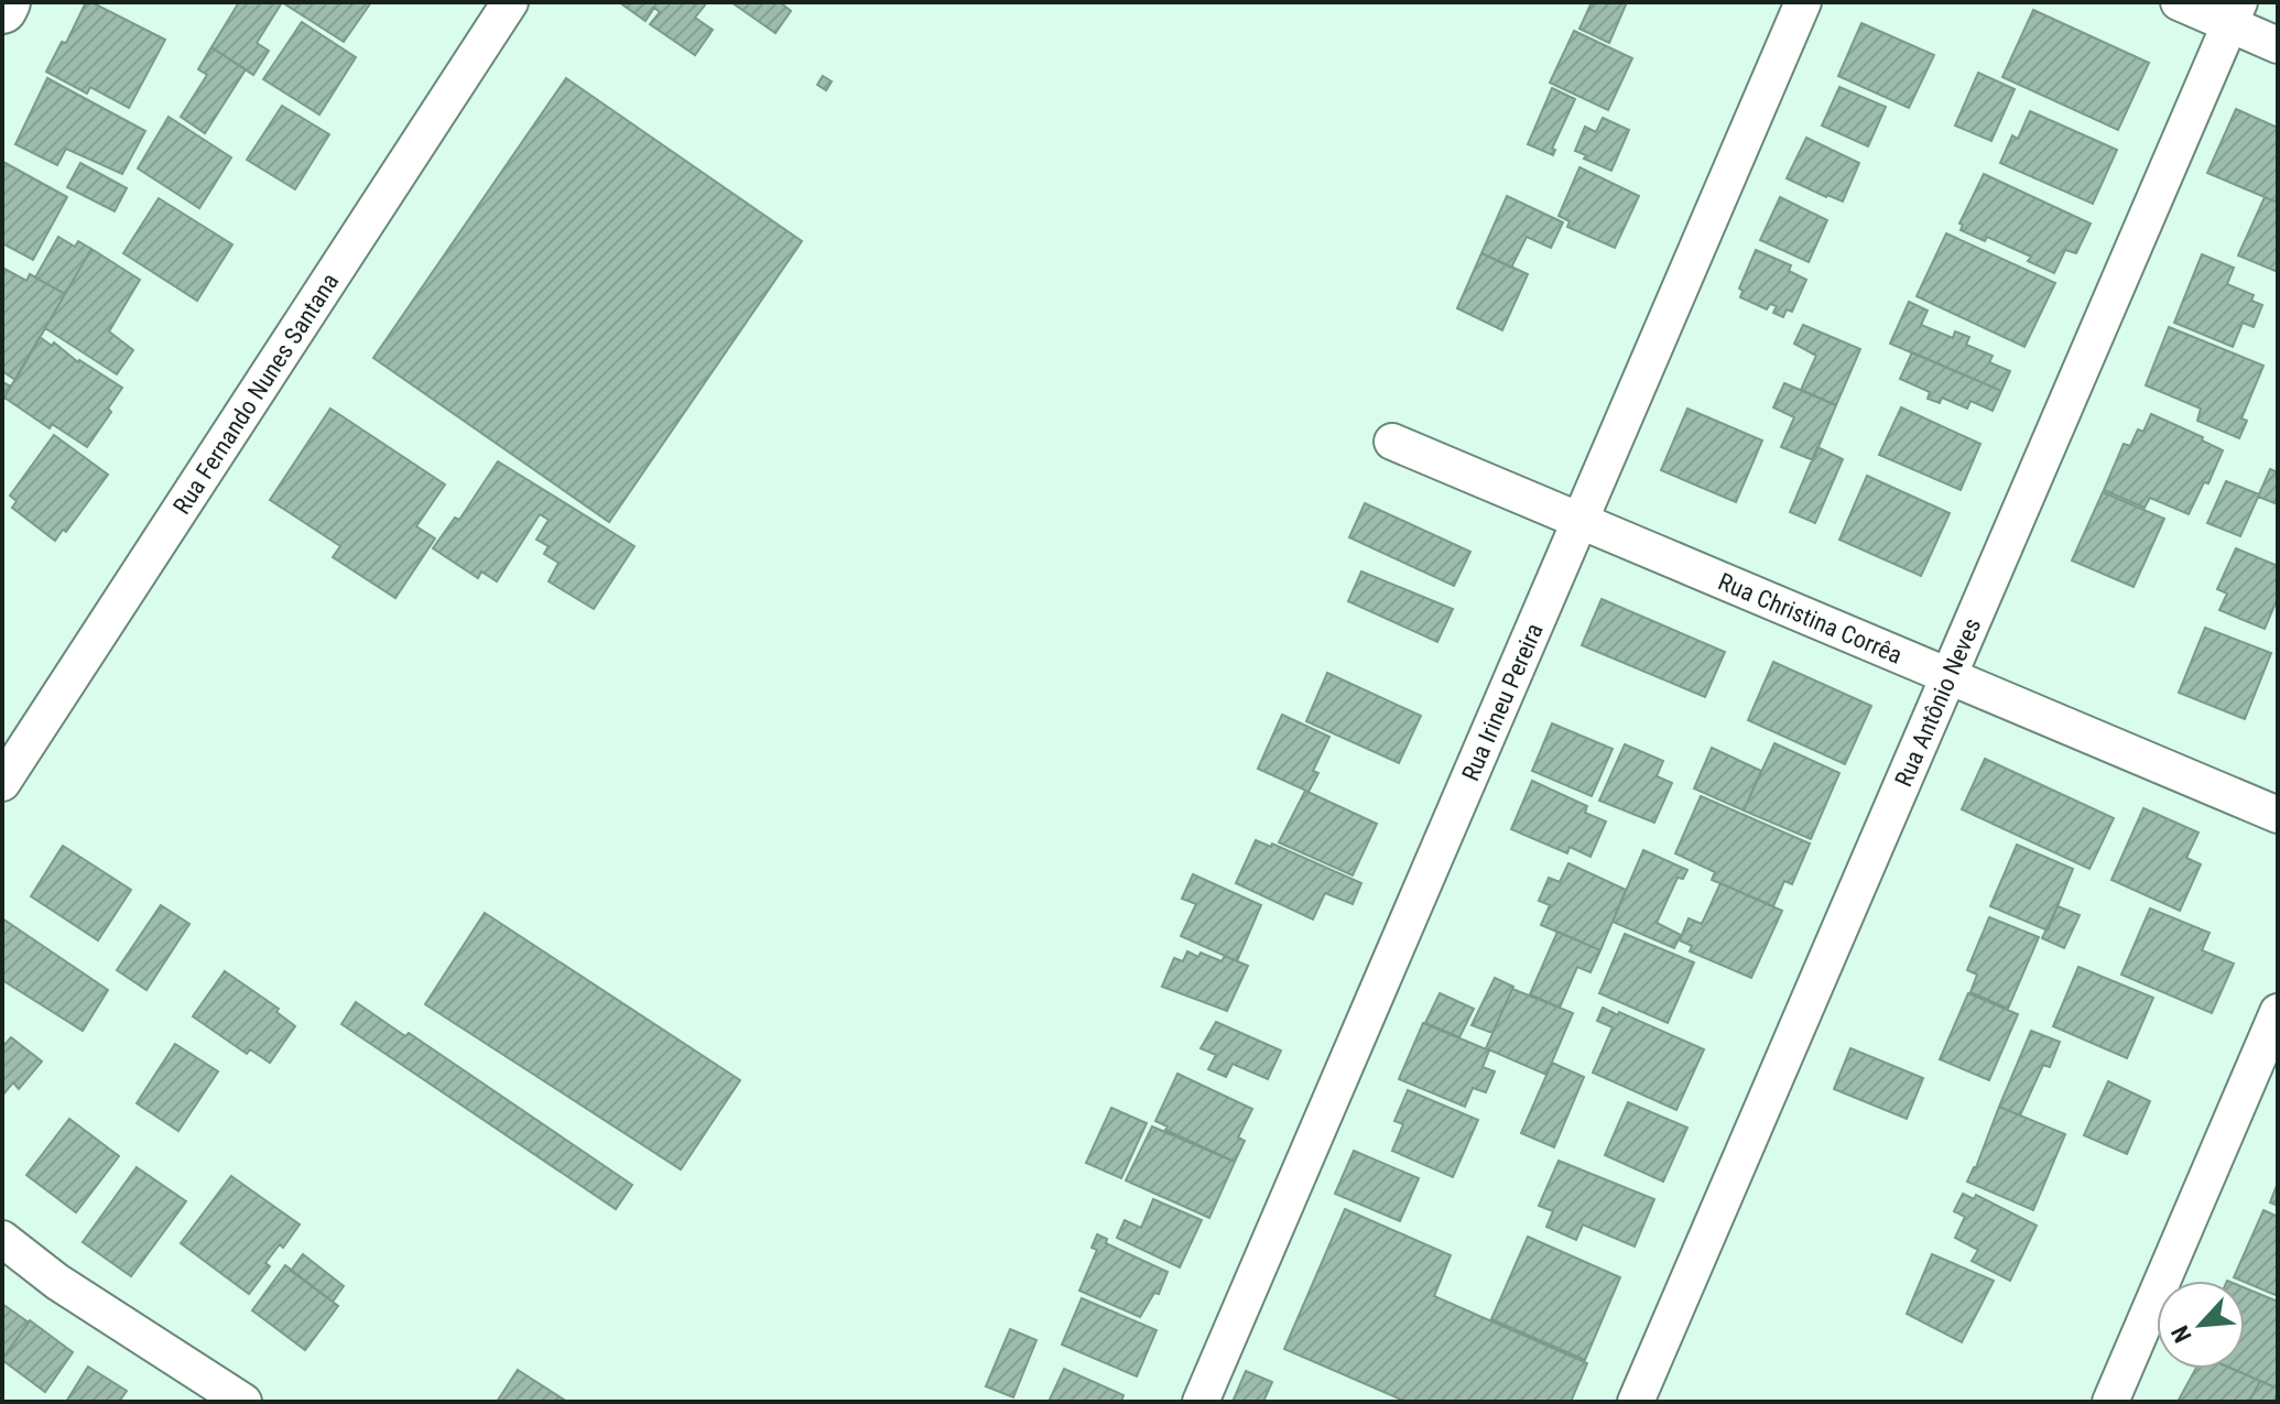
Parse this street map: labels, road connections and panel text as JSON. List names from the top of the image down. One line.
{"streets":{"street":["Rua Fernando Nunes Santana","Rua Christina Corrêa","Rua Irineu Pereira","Rua Antônio Neves"]},"crossings":[["Rua Christina Corrêa","Rua Irineu Pereira"],["Rua Christina Corrêa","Rua Antônio Neves"]],"north":"bottom left"}
